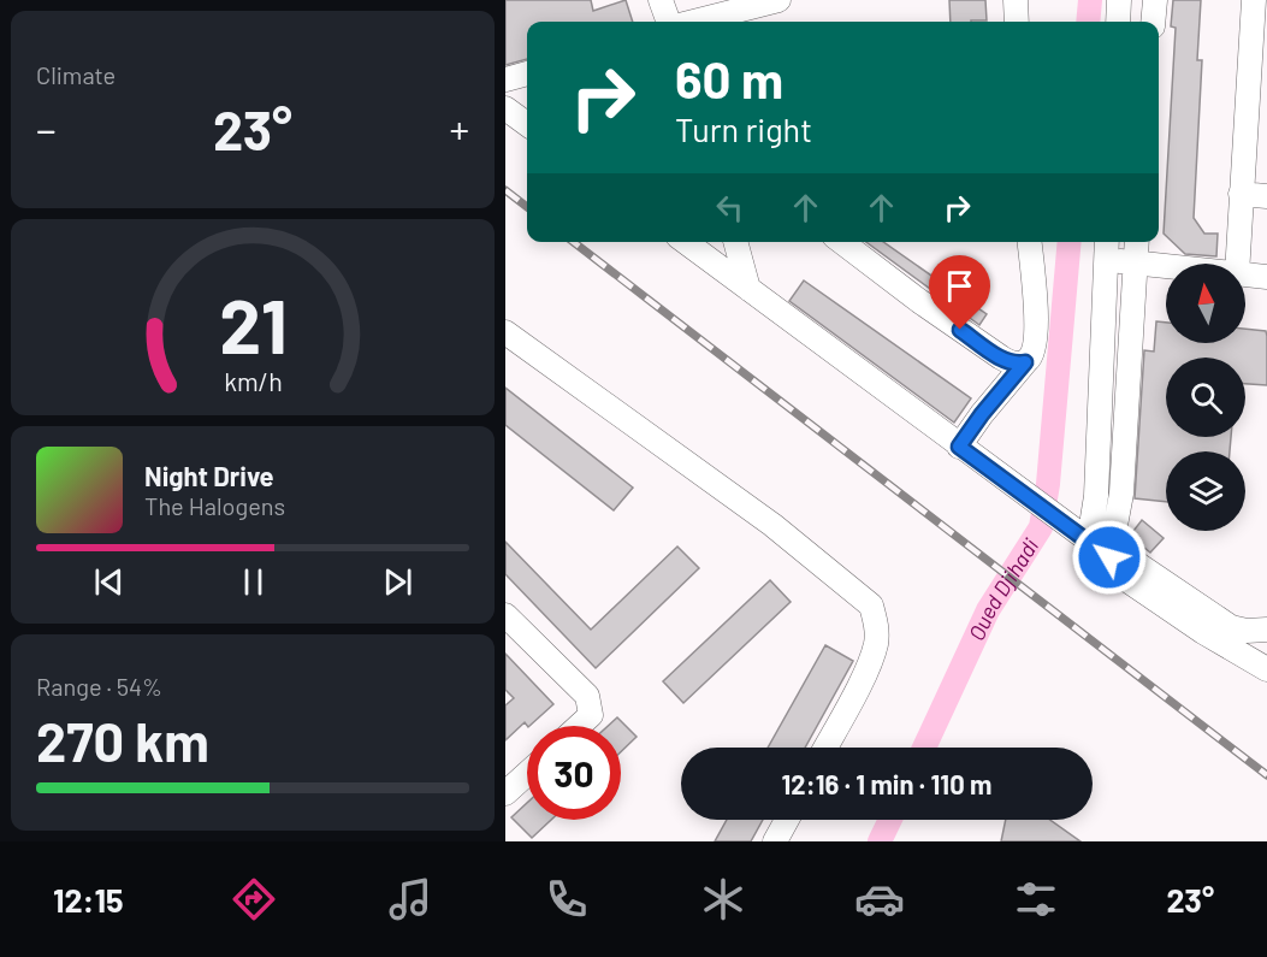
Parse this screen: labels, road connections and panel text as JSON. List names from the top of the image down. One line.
{"water":["Oued Djihadi"],"north":"top","page":{"tile":["Climate",["Range · 54%","270 km"]],"turn":["60 m","Turn right"],"heat":["−","23°","+"],"song":["Night Drive","The Halogens"],"limit":"30","trip":"12:16 · 1 min · 110 m","tabs":["12:15","23°"],"gauge":["21","km/h"]}}
